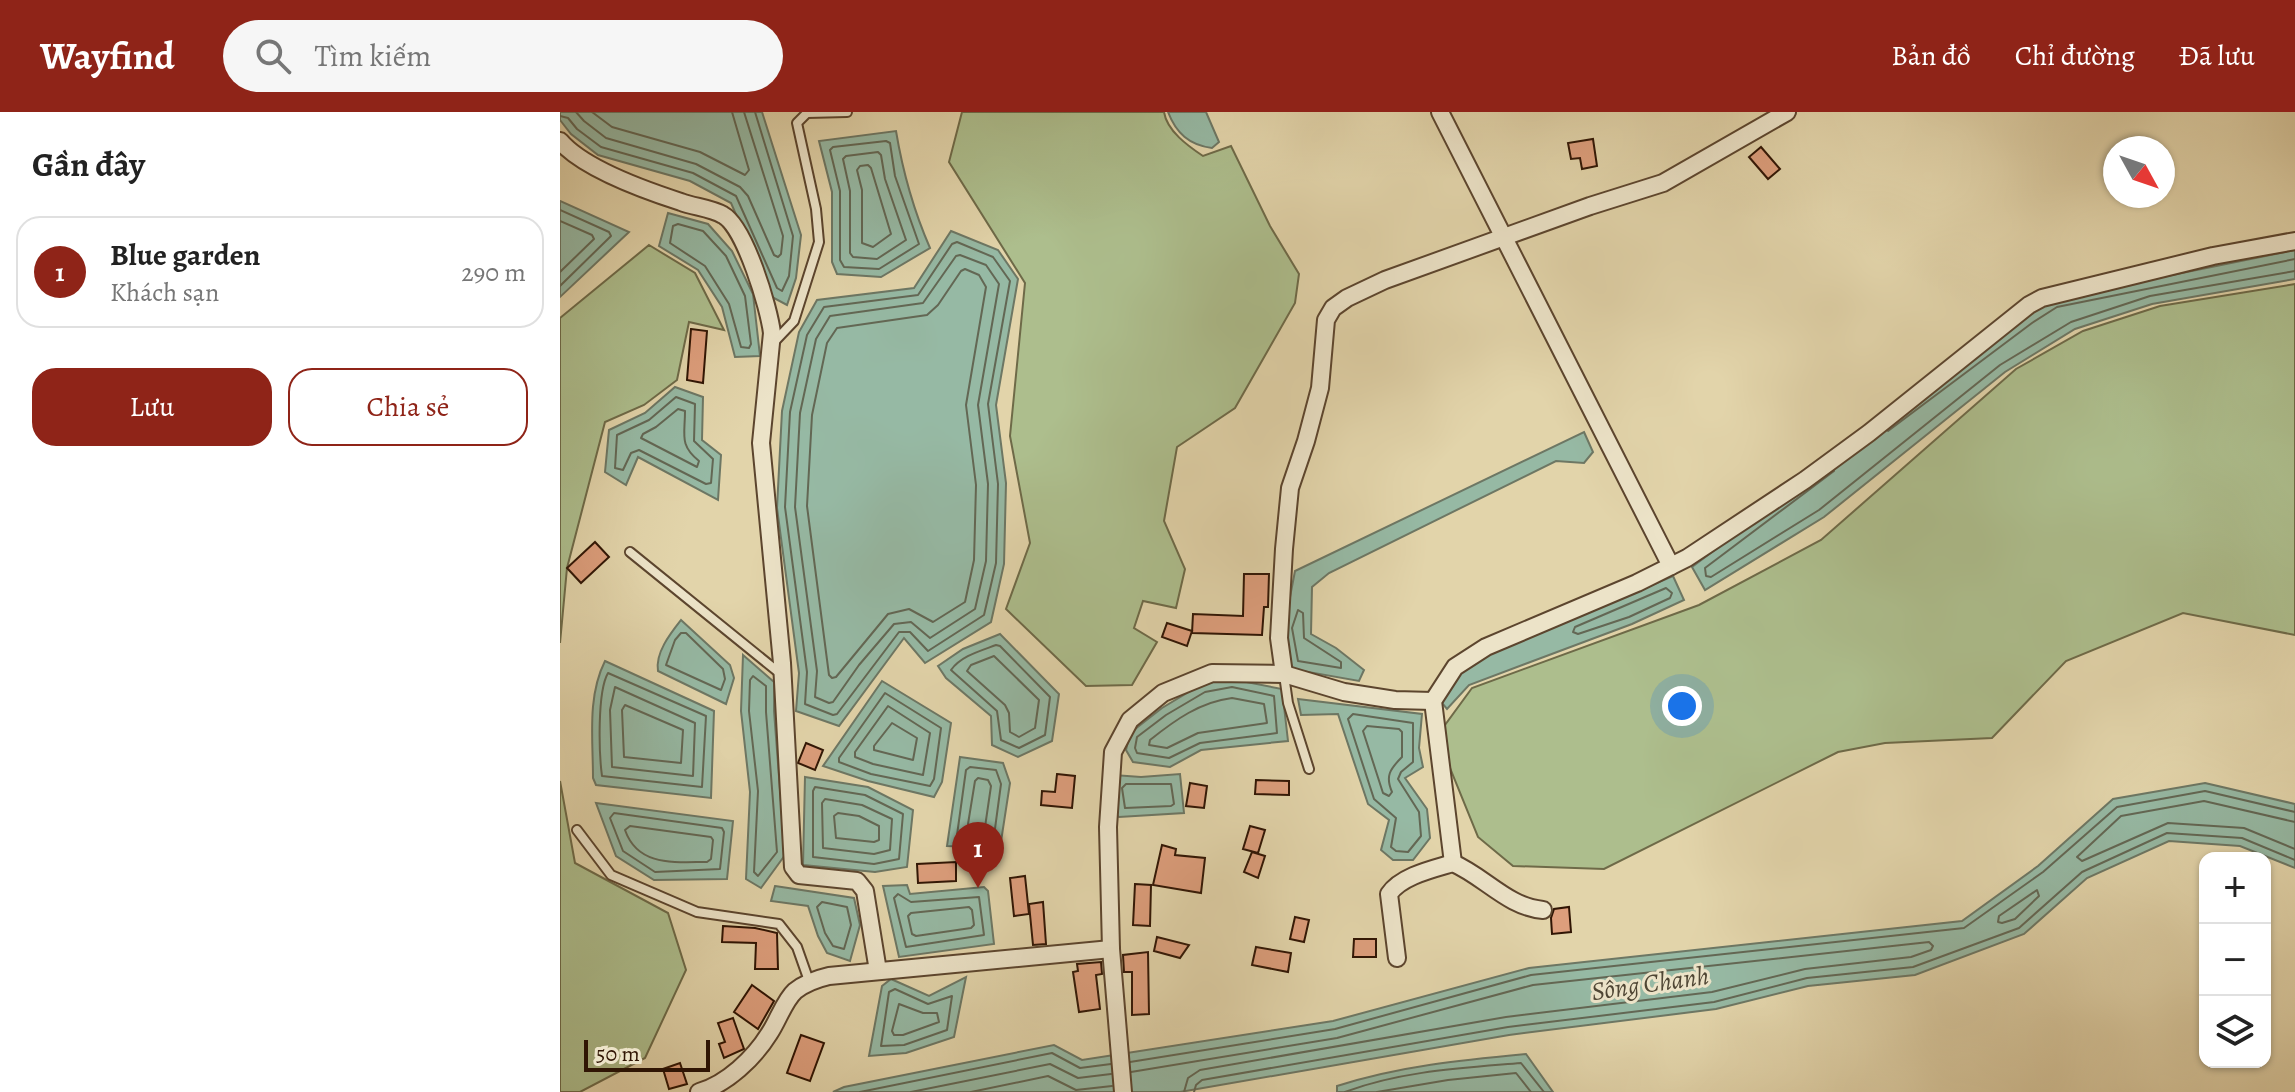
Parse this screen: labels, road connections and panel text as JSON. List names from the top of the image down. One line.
{"water":["Sông Chanh"],"scale_bar":"50 m","north":"bottom right","page":{"header":"Wayfind","search":"Tìm kiếm","nav":["Bản đồ","Chỉ đường","Đã lưu"],"heading":"Gần đây","list":[{"mark":"1","name":"Blue garden","note":"Khách sạn","value":"290 m"}],"buttons":["Lưu","Chia sẻ"],"pins":"1","map_buttons":["+","−"],"scale":"50 m"}}
